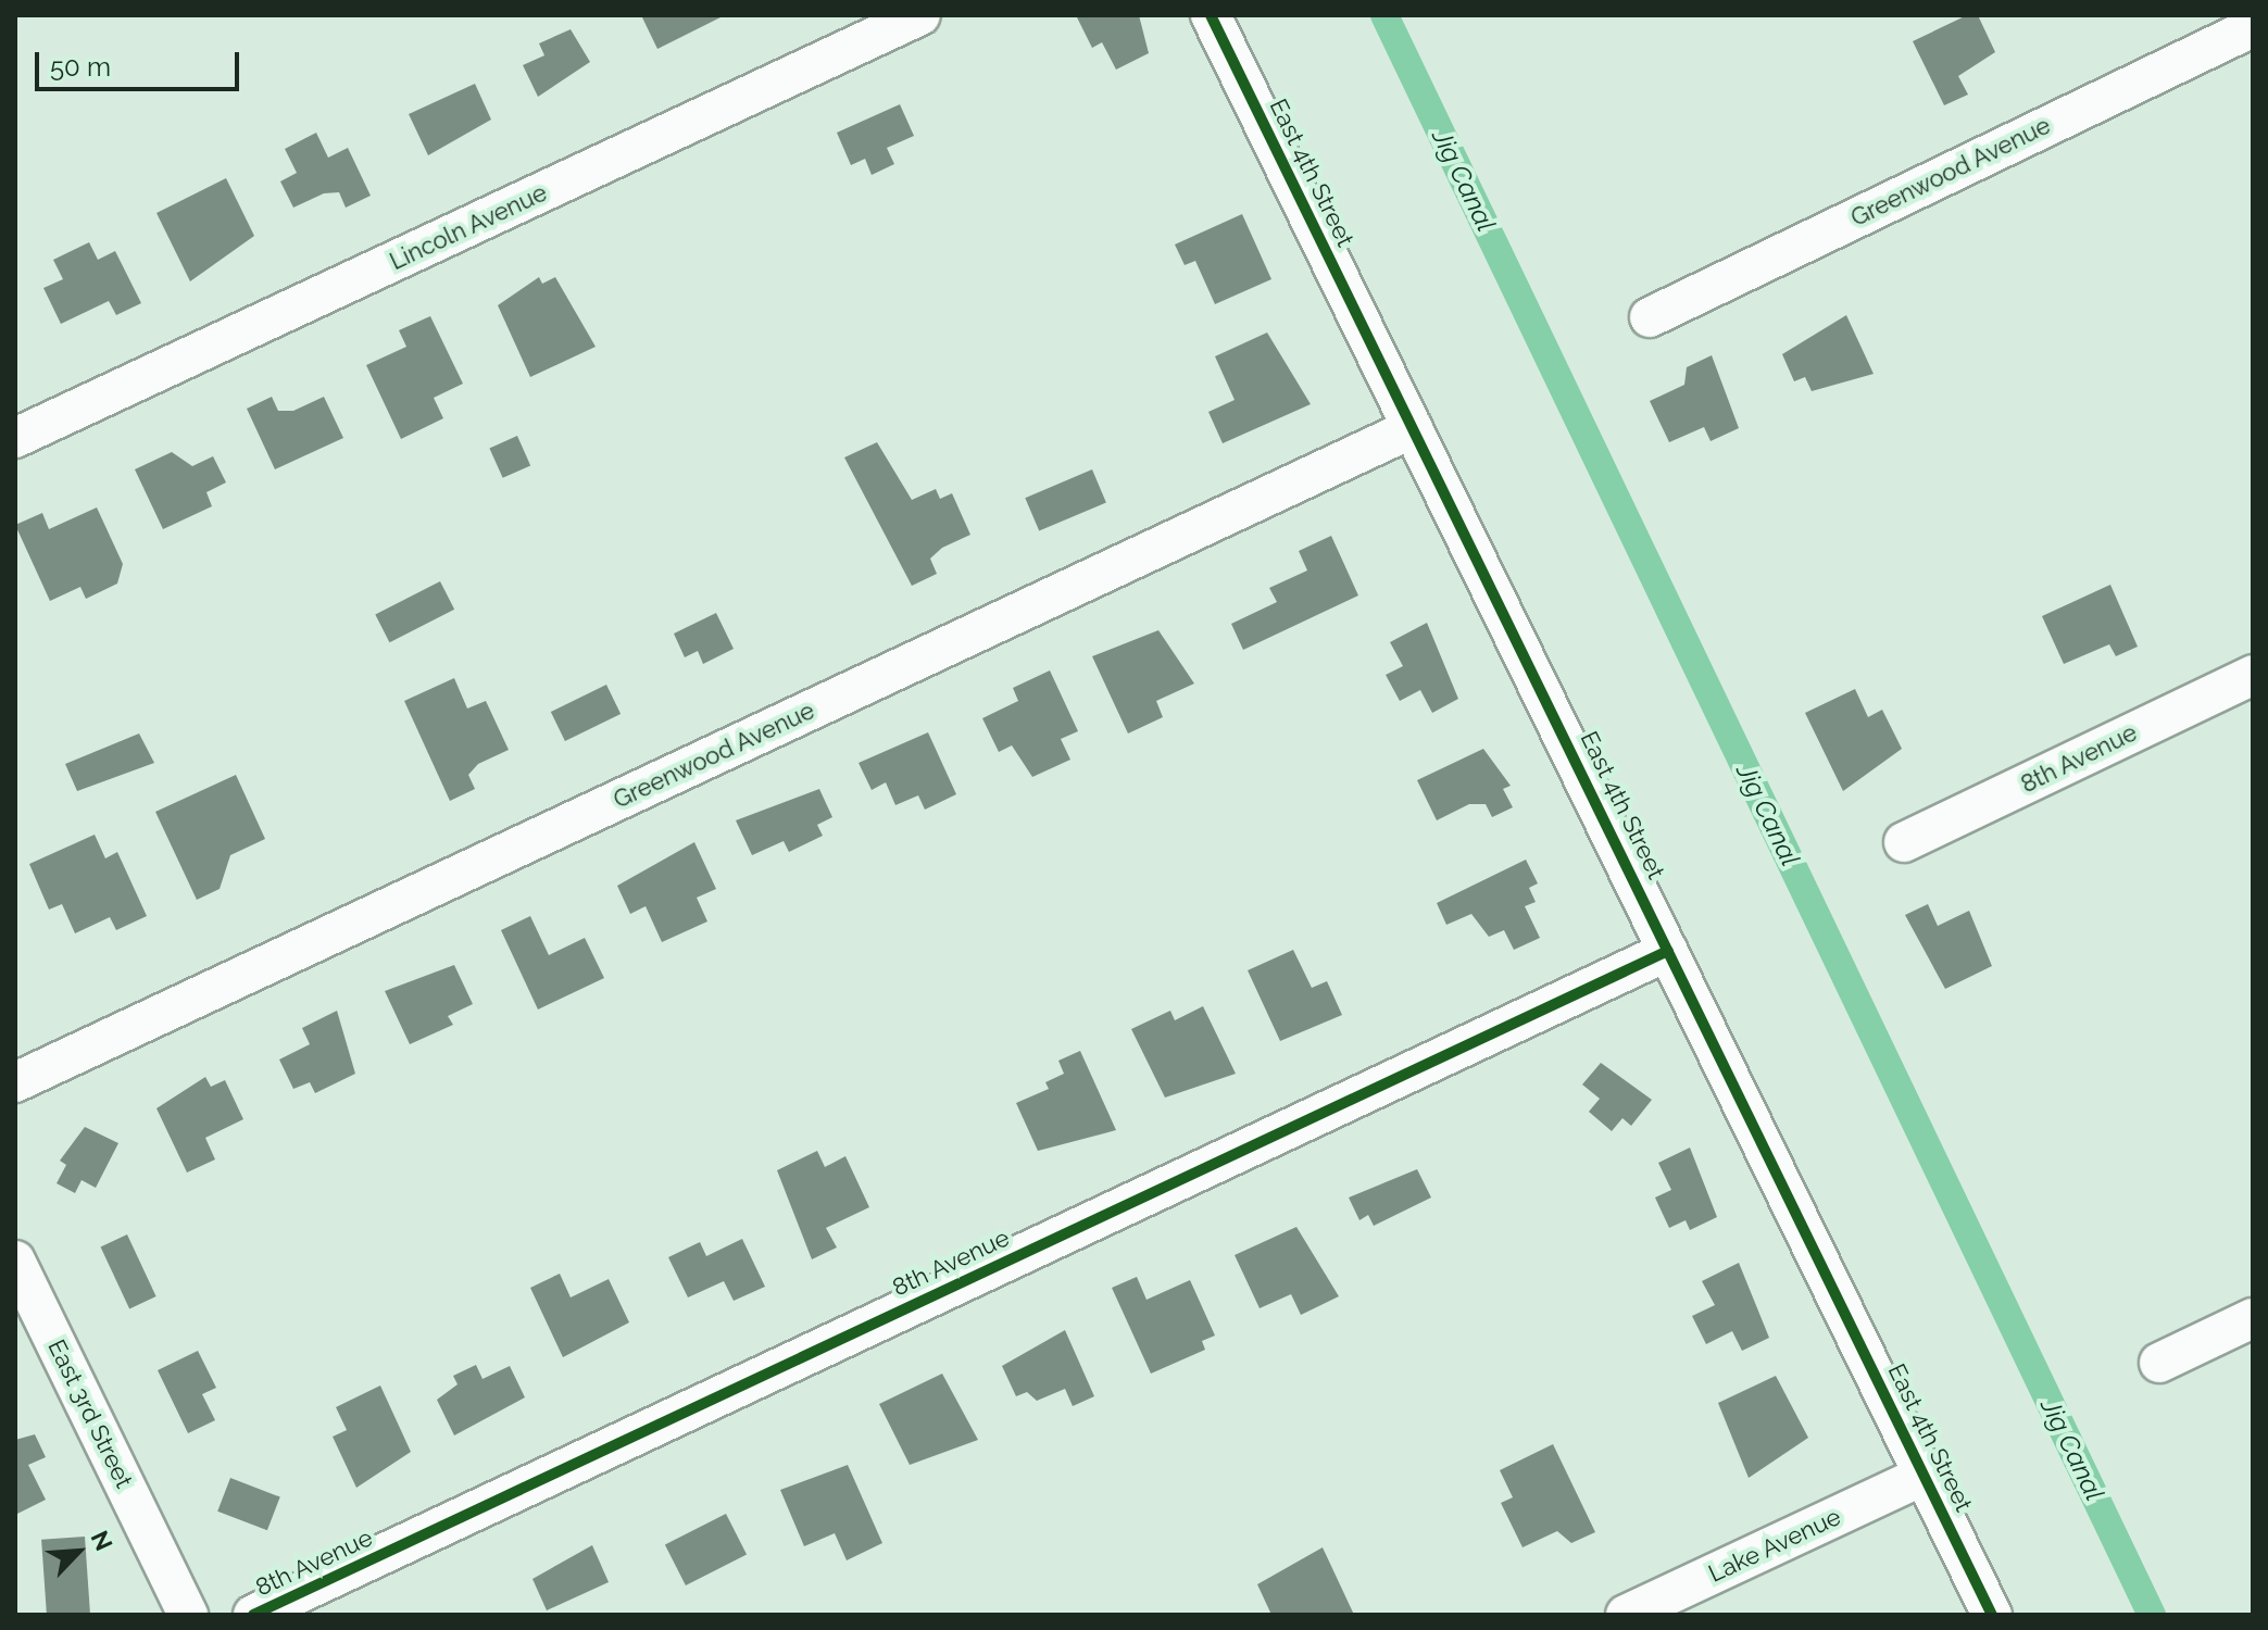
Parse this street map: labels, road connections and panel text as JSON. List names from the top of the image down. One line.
{"streets":{"street":["Greenwood Avenue","East 4th Street","Lincoln Avenue","8th Avenue","East 3rd Street","Lake Avenue"]},"crossings":[["Greenwood Avenue","East 4th Street"],["East 4th Street","8th Avenue"],["East 4th Street","Lake Avenue"]],"water":["Jig Canal"],"scale_bar":"50 m","north":"top right"}
